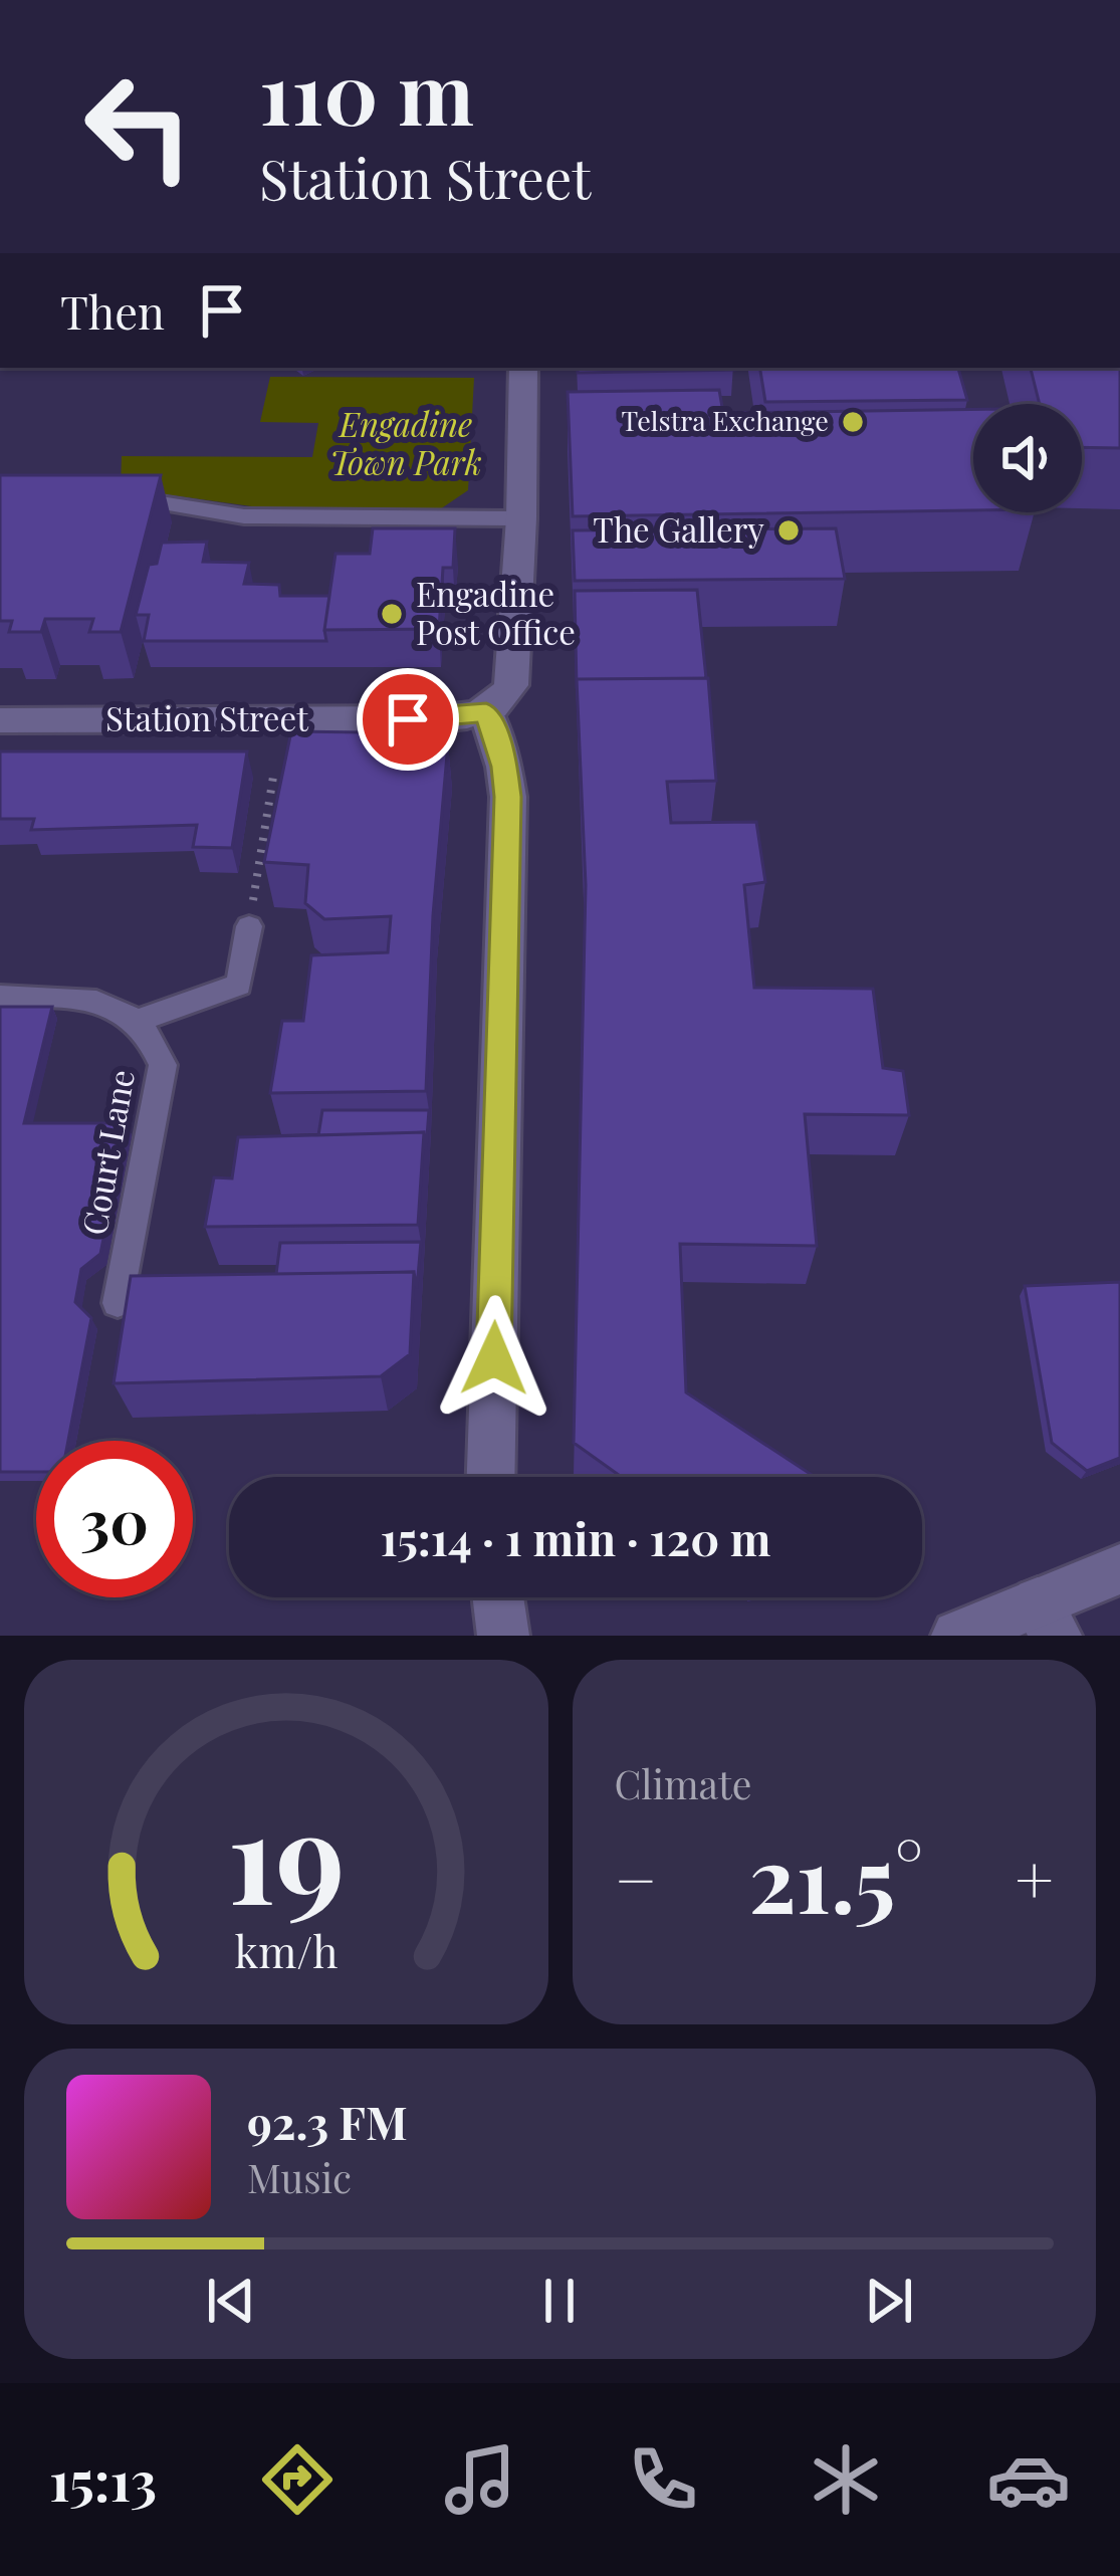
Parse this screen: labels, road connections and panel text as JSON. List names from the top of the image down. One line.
{"streets":{"street":["Station Street"],"lane":["Court Lane"]},"parks":["Engadine Town Park"],"places":["Telstra Exchange","The Gallery","Engadine Post Office"],"page":{"turn":["110 m","Station Street"],"then":"Then","limit":"30","trip":"15:14 · 1 min · 120 m","tile":"Climate","heat":["−","21.5°","+"],"song":["92.3 FM","Music"],"tabs":"15:13","gauge":["19","km/h"]}}
